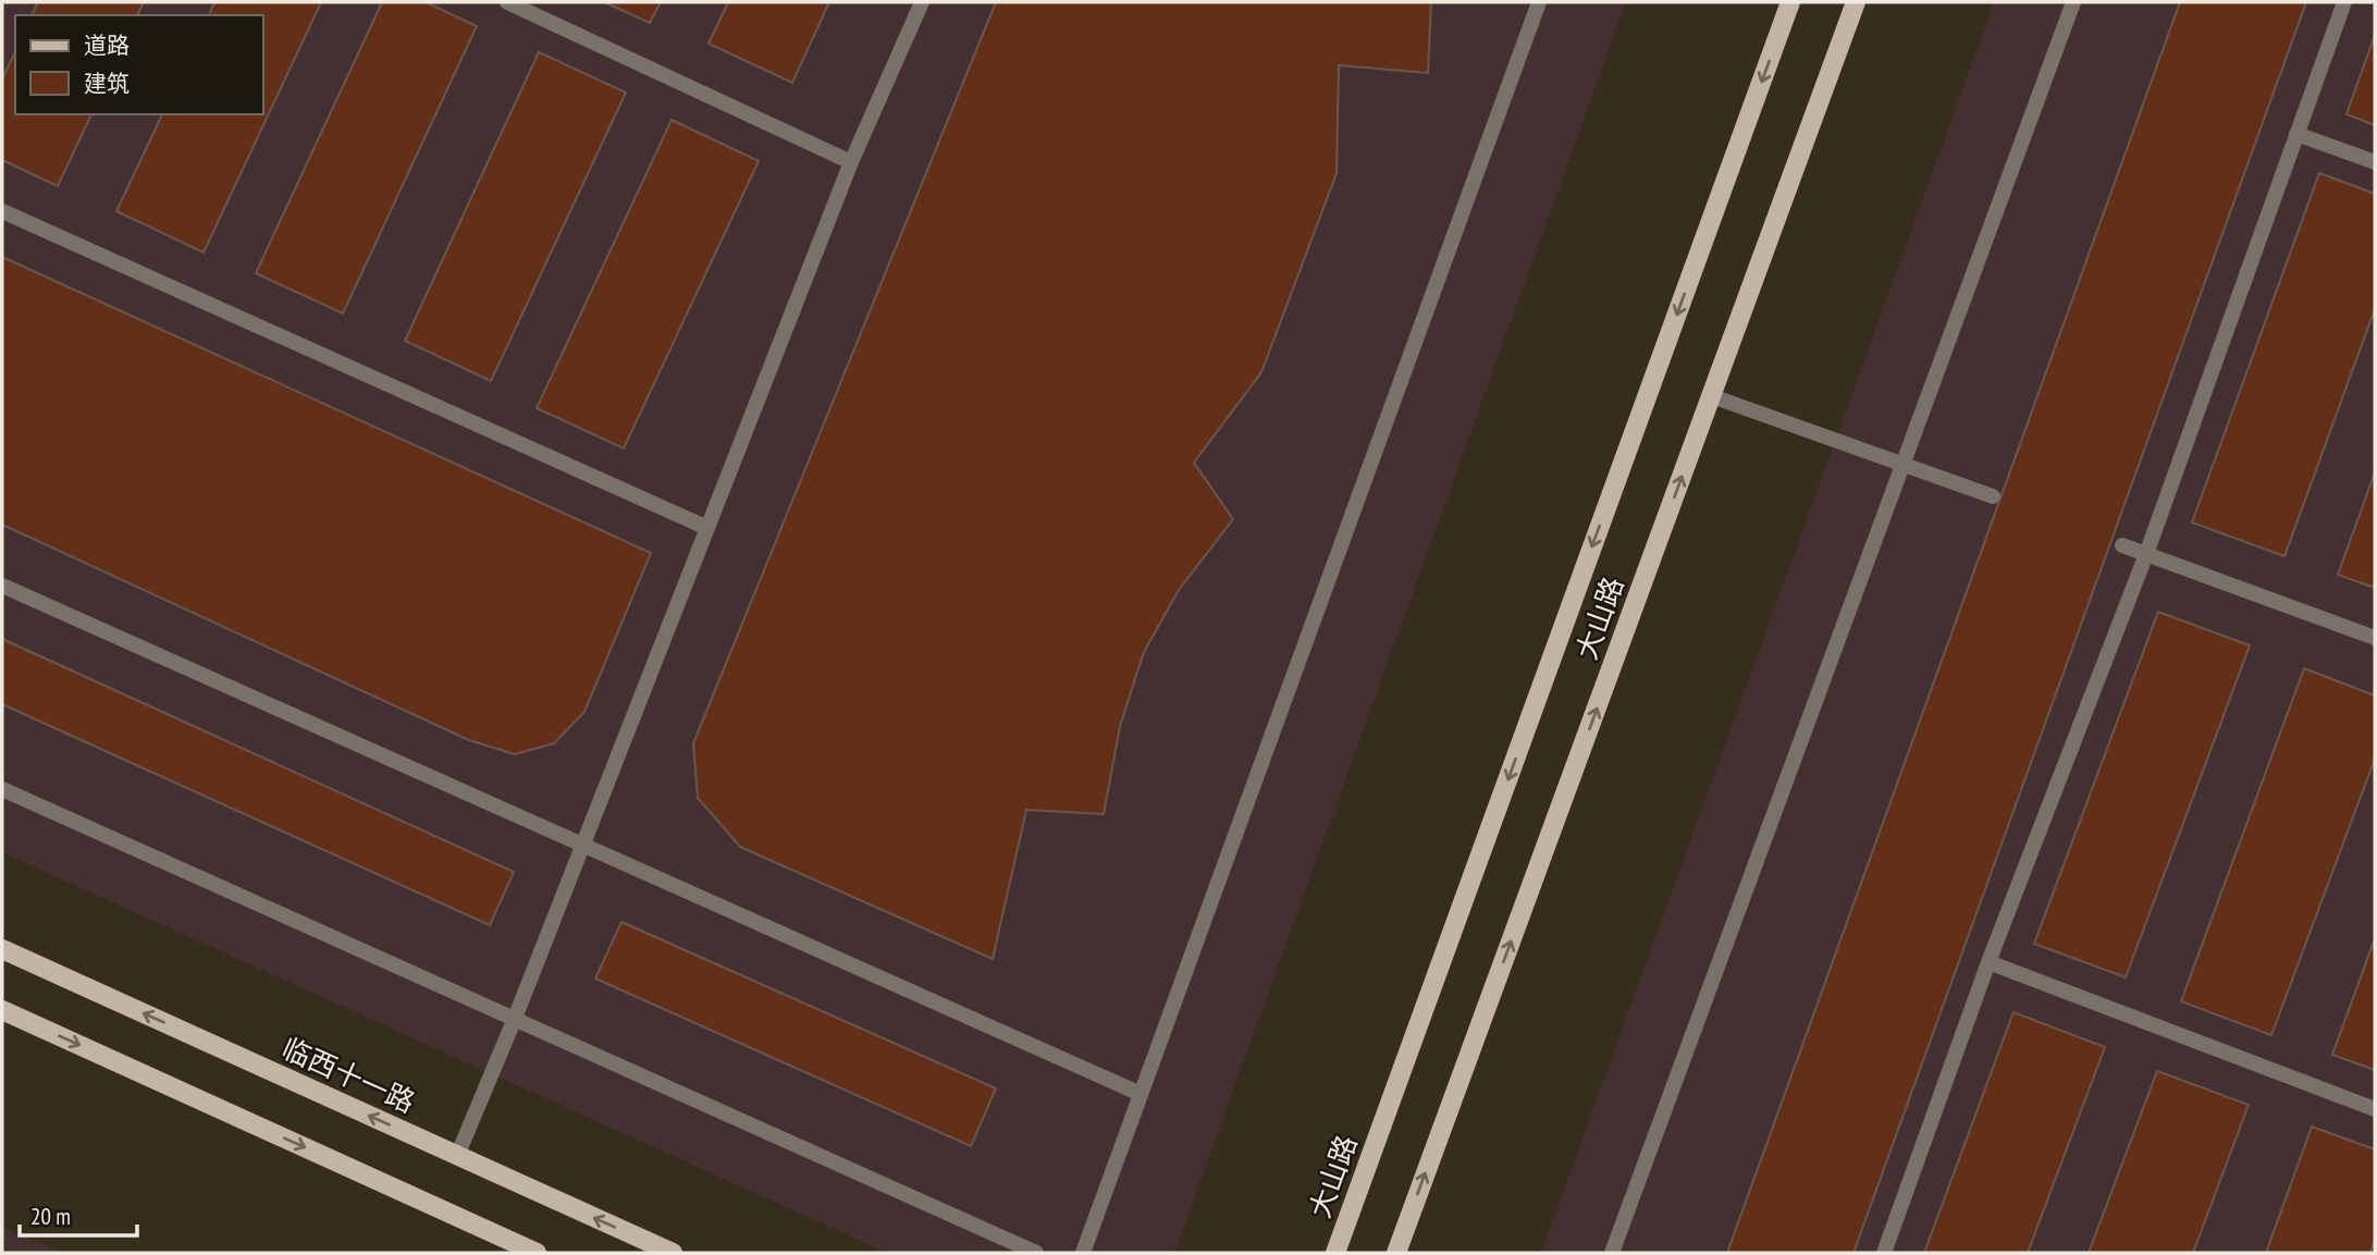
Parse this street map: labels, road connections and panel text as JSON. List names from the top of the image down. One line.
{"streets":{"main road":["大山路","临西十一路"]},"legend":["道路","建筑"],"scale_bar":"20 m"}
